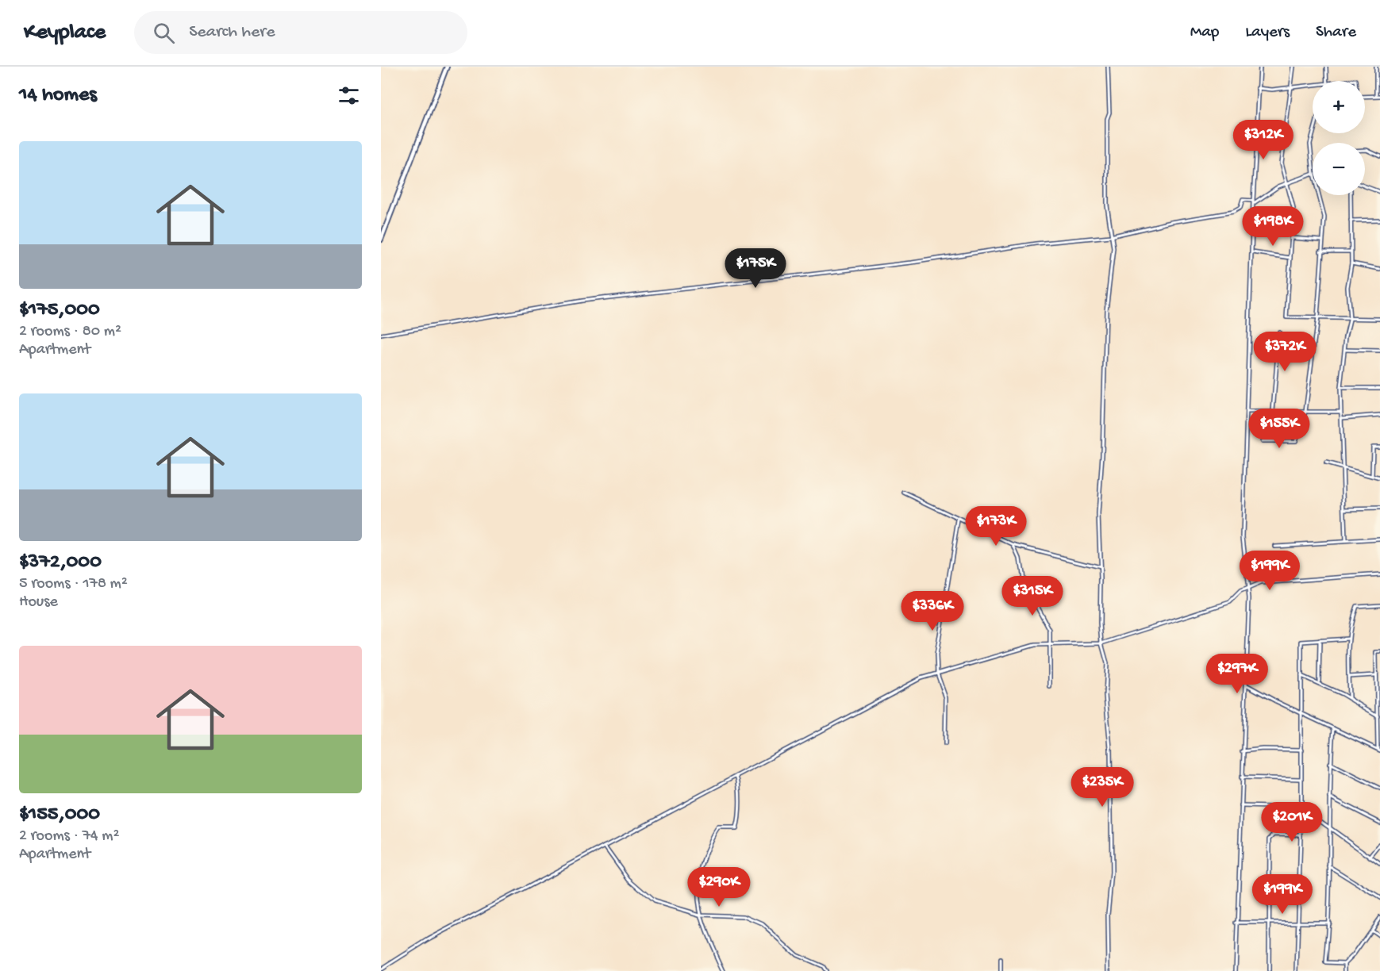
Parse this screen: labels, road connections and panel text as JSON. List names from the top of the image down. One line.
{"page":{"header":"Keyplace","search":"Search here","nav":["Map","Layers","Share"],"heading":"14 homes","map_buttons":["+","−"],"price":["$312K","$198K","$175K","$372K","$155K","$173K","$199K","$315K","$336K","$297K","$235K","$201K","$290K","$199K"],"list":[{"name":"$175,000","note":"2 rooms · 80 m² · Apartment"},{"name":"$372,000","note":"5 rooms · 178 m² · House"},{"name":"$155,000","note":"2 rooms · 74 m² · Apartment"}]}}
